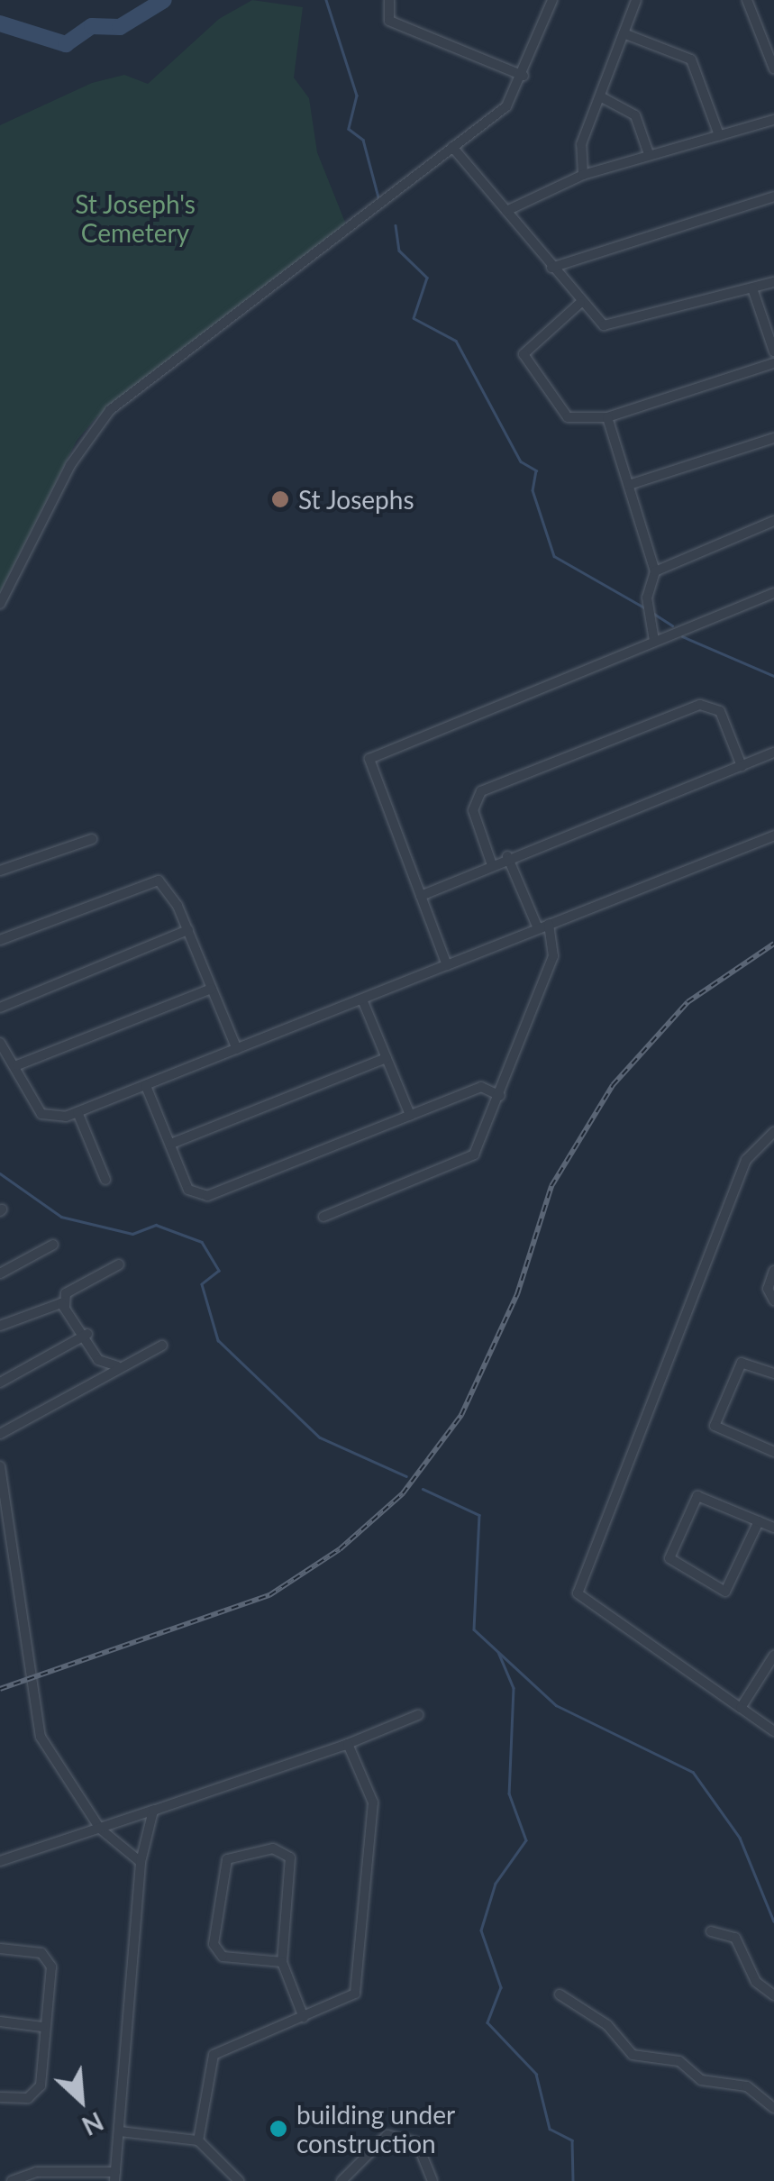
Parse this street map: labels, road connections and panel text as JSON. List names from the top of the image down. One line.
{"parks":["St Joseph's Cemetery"],"places":["St Josephs","building under construction"],"north":"bottom right"}
